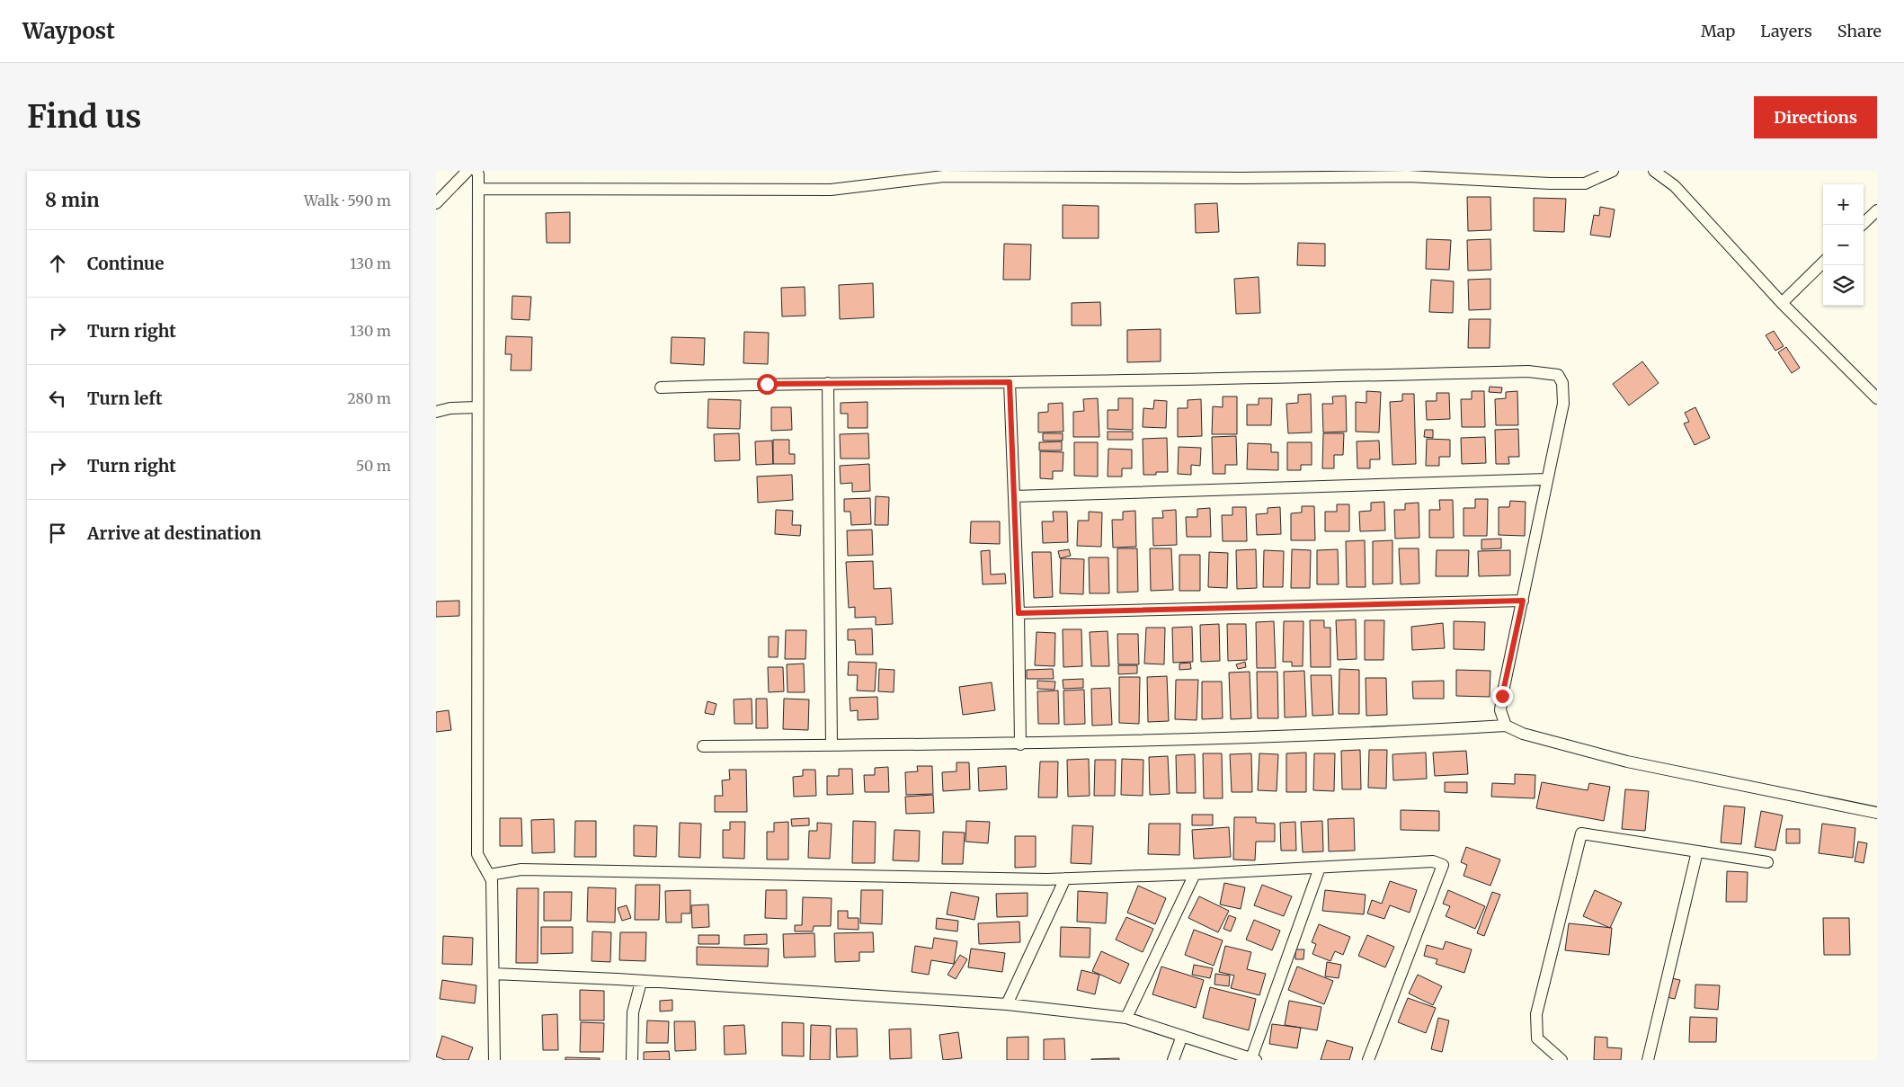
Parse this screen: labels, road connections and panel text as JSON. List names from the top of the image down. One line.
{"page":{"header":"Waypost","nav":["Map","Layers","Share"],"buttons":"Directions","title":"Find us","heading":["8 min","Walk · 590 m"],"map_buttons":["+","−"],"list":[["Continue","130 m"],["Turn right","130 m"],["Turn left","280 m"],["Turn right","50 m"],"Arrive at destination"]}}
